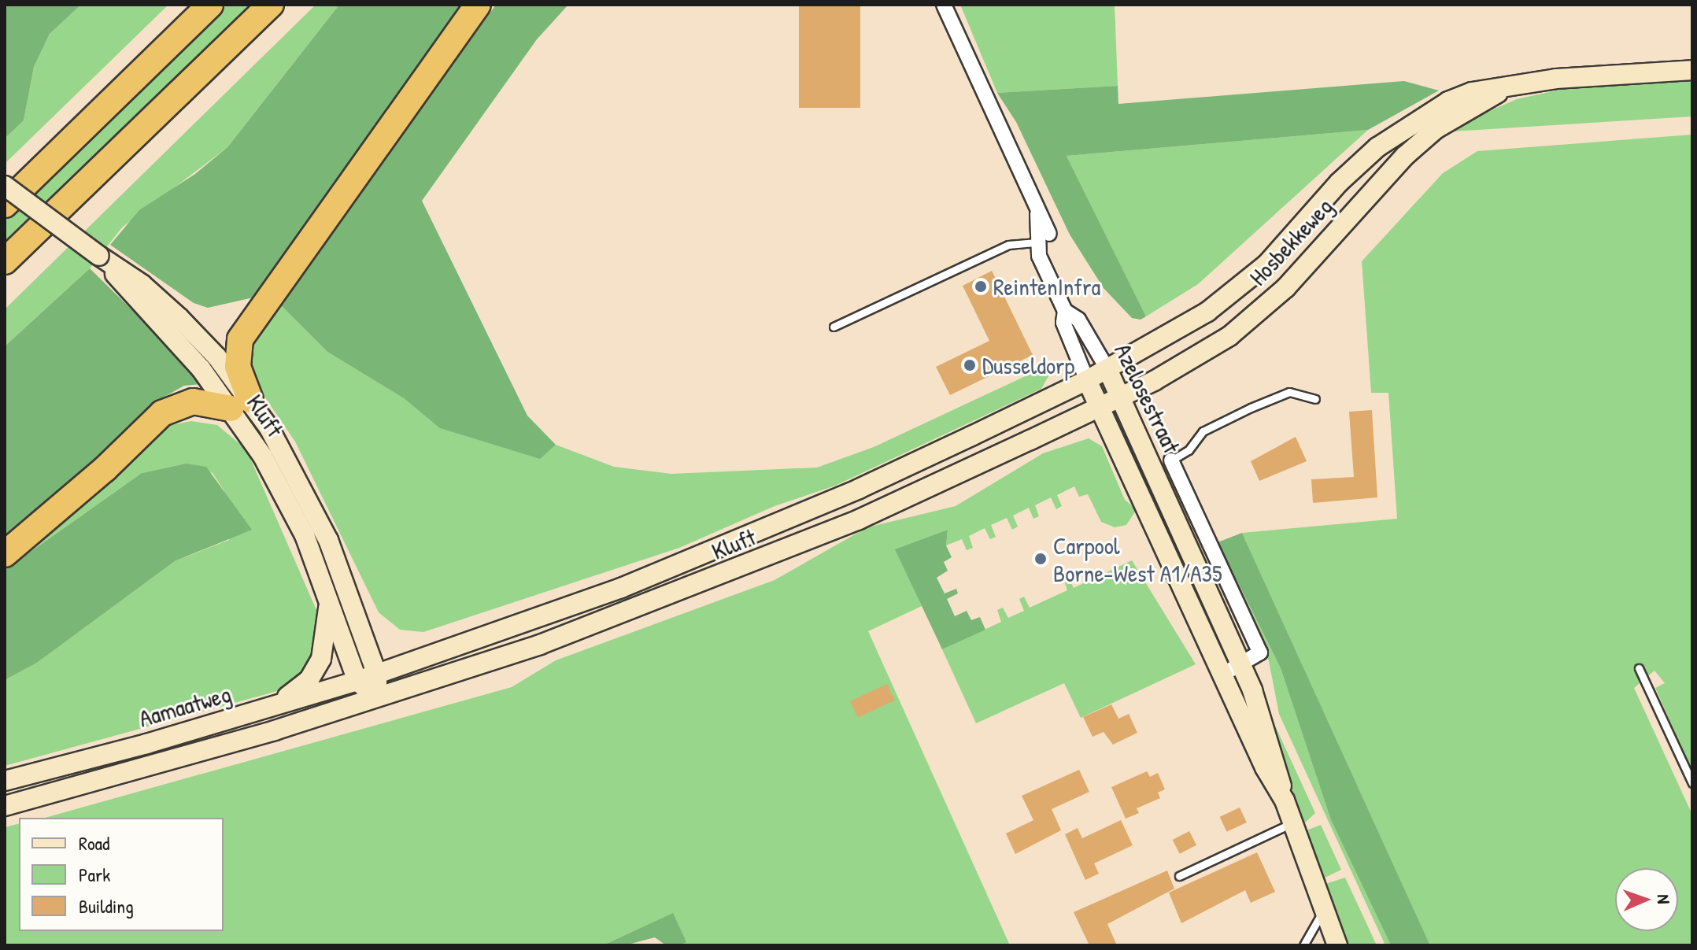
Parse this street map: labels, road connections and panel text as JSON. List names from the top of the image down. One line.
{"streets":{"main road":["Hosbekkeweg","Azelosestraat","Kluft","Aamaatweg"]},"crossings":[["Hosbekkeweg","Azelosestraat"],["Hosbekkeweg","Kluft"],["Azelosestraat","Kluft"],["Kluft","Aamaatweg"]],"places":["ReintenInfra","Dusseldorp","Carpool Borne-West A1/A35"],"legend":["Road","Park","Building"],"north":"right"}
